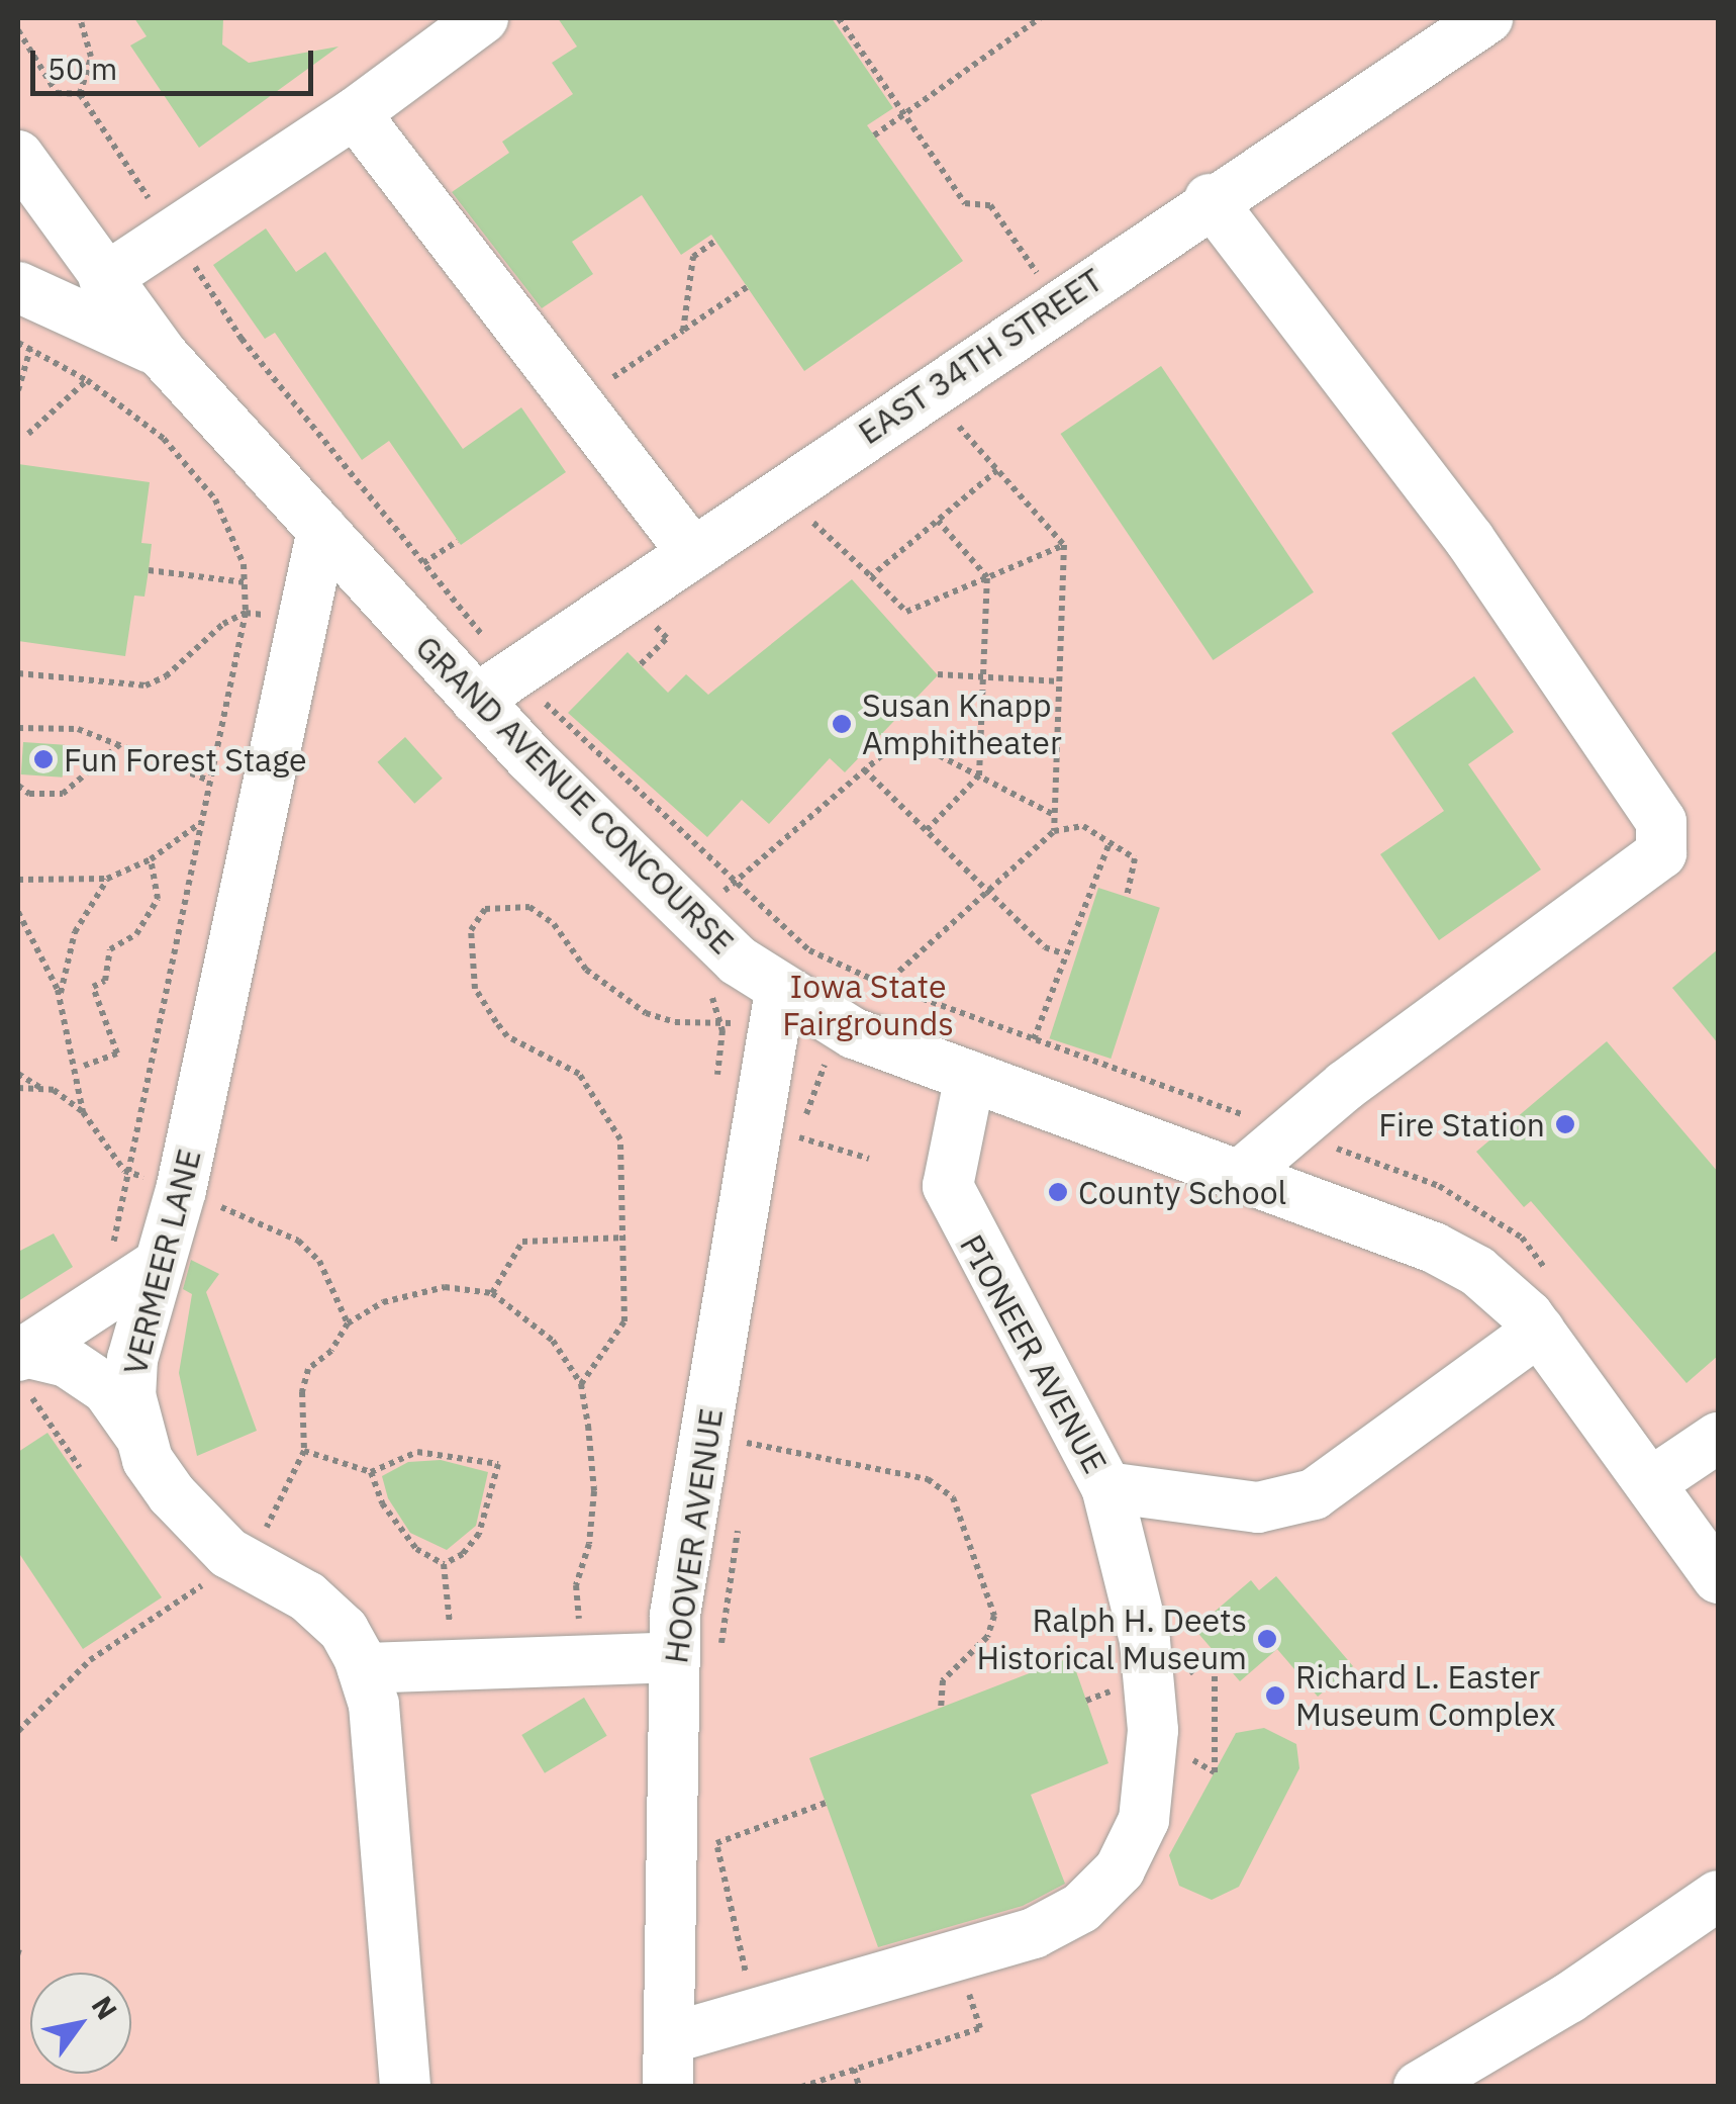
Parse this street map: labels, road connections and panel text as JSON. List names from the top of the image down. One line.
{"streets":{"lane":["EAST 34TH STREET","GRAND AVENUE CONCOURSE","VERMEER LANE","PIONEER AVENUE","HOOVER AVENUE"]},"crossings":[["EAST 34TH STREET","GRAND AVENUE CONCOURSE"],["GRAND AVENUE CONCOURSE","VERMEER LANE"],["GRAND AVENUE CONCOURSE","PIONEER AVENUE"],["GRAND AVENUE CONCOURSE","HOOVER AVENUE"],["PIONEER AVENUE","HOOVER AVENUE"]],"parks":["Iowa State Fairgrounds"],"places":["Susan Knapp Amphitheater","Fun Forest Stage","Fire Station","County School","Ralph H. Deets Historical Museum","Richard L. Easter Museum Complex"],"scale_bar":"50 m","north":"top right"}
